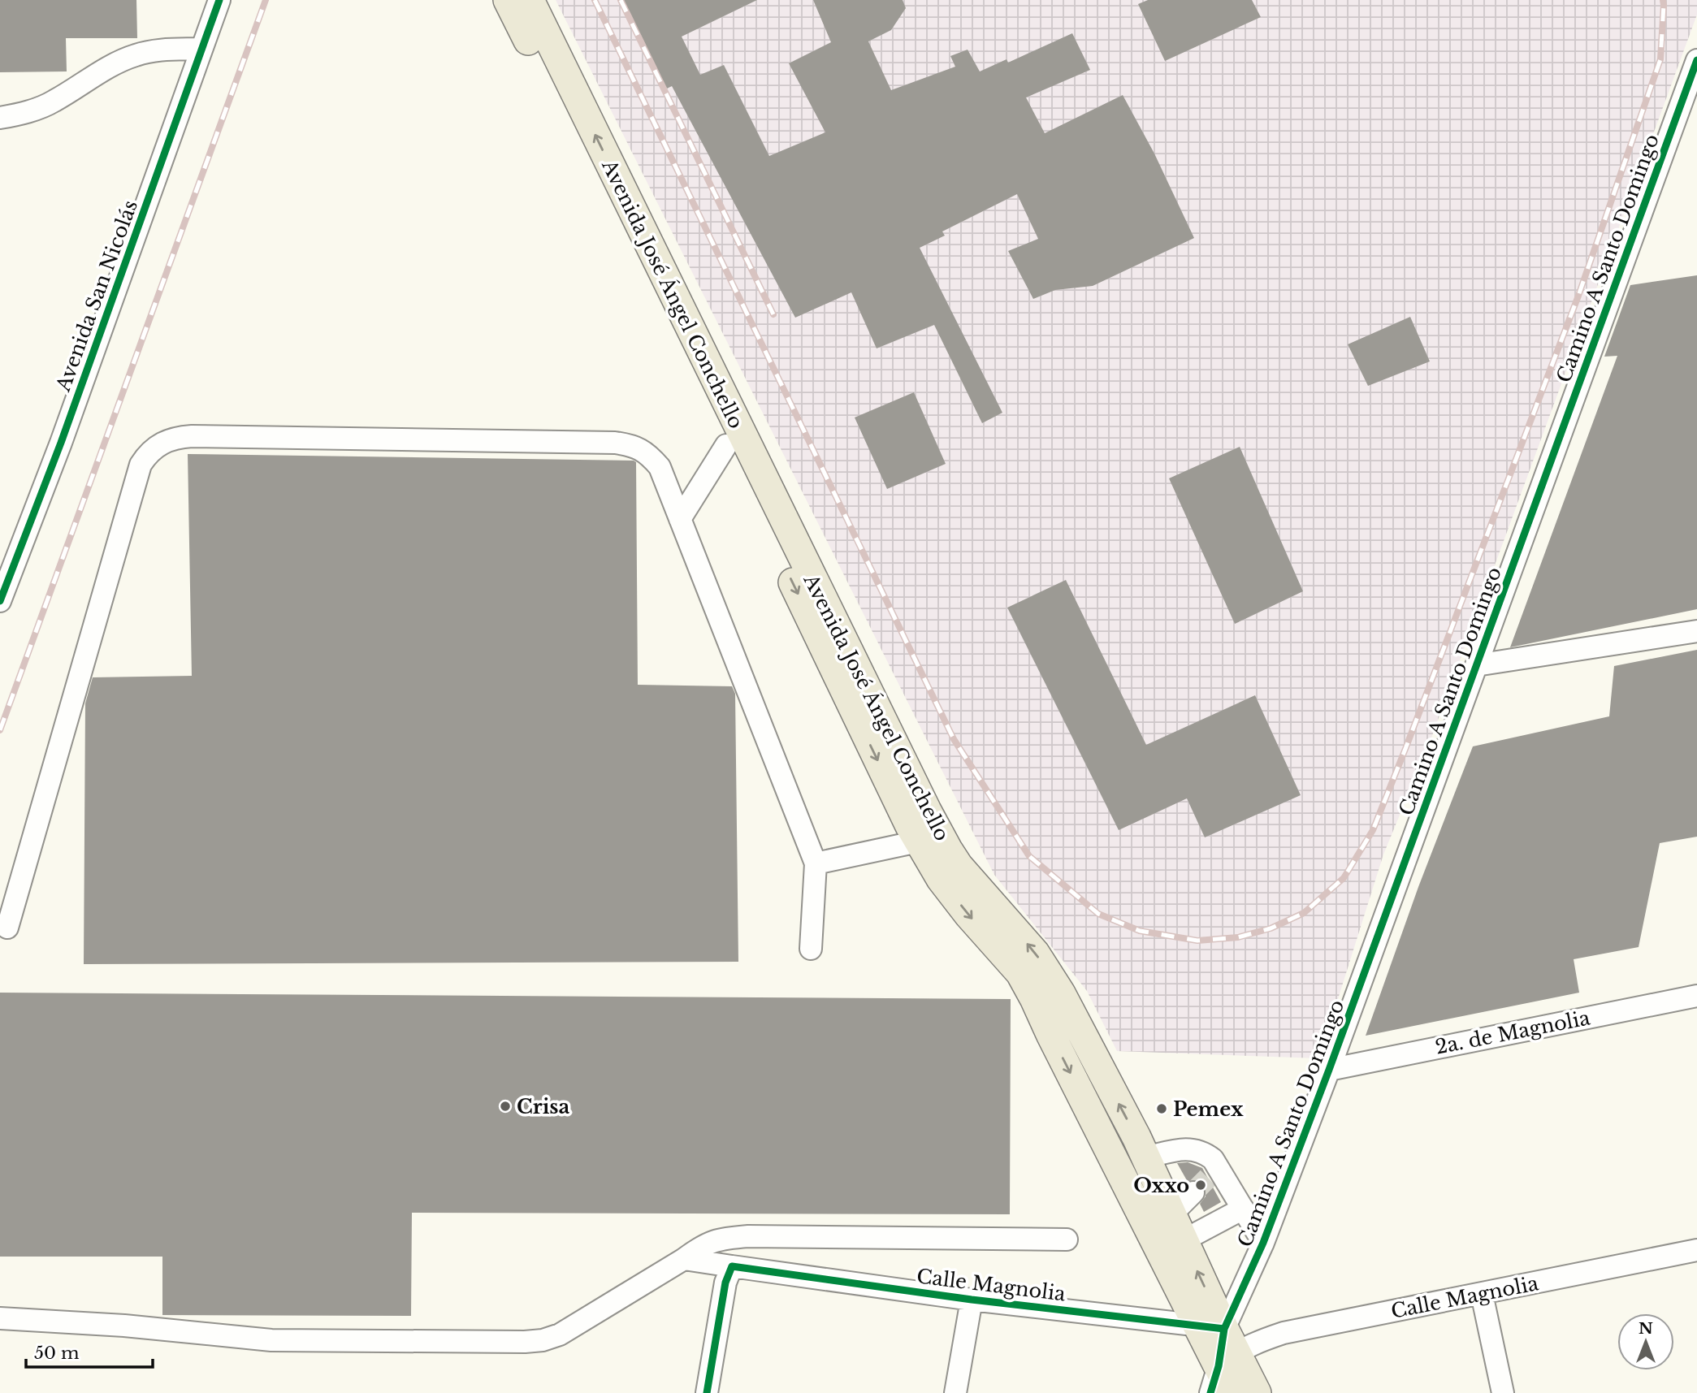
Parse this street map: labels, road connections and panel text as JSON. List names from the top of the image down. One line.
{"streets":{"main road":["Avenida José Ángel Conchello"],"street":["Camino A Santo Domingo","Avenida San Nicolás","2a. de Magnolia","Calle Magnolia"]},"crossings":[["Camino A Santo Domingo","Avenida José Ángel Conchello"],["Camino A Santo Domingo","2a. de Magnolia"],["Camino A Santo Domingo","Calle Magnolia"],["Avenida José Ángel Conchello","Calle Magnolia"]],"places":["Crisa","Pemex","Oxxo"],"scale_bar":"50 m","north":"top"}
